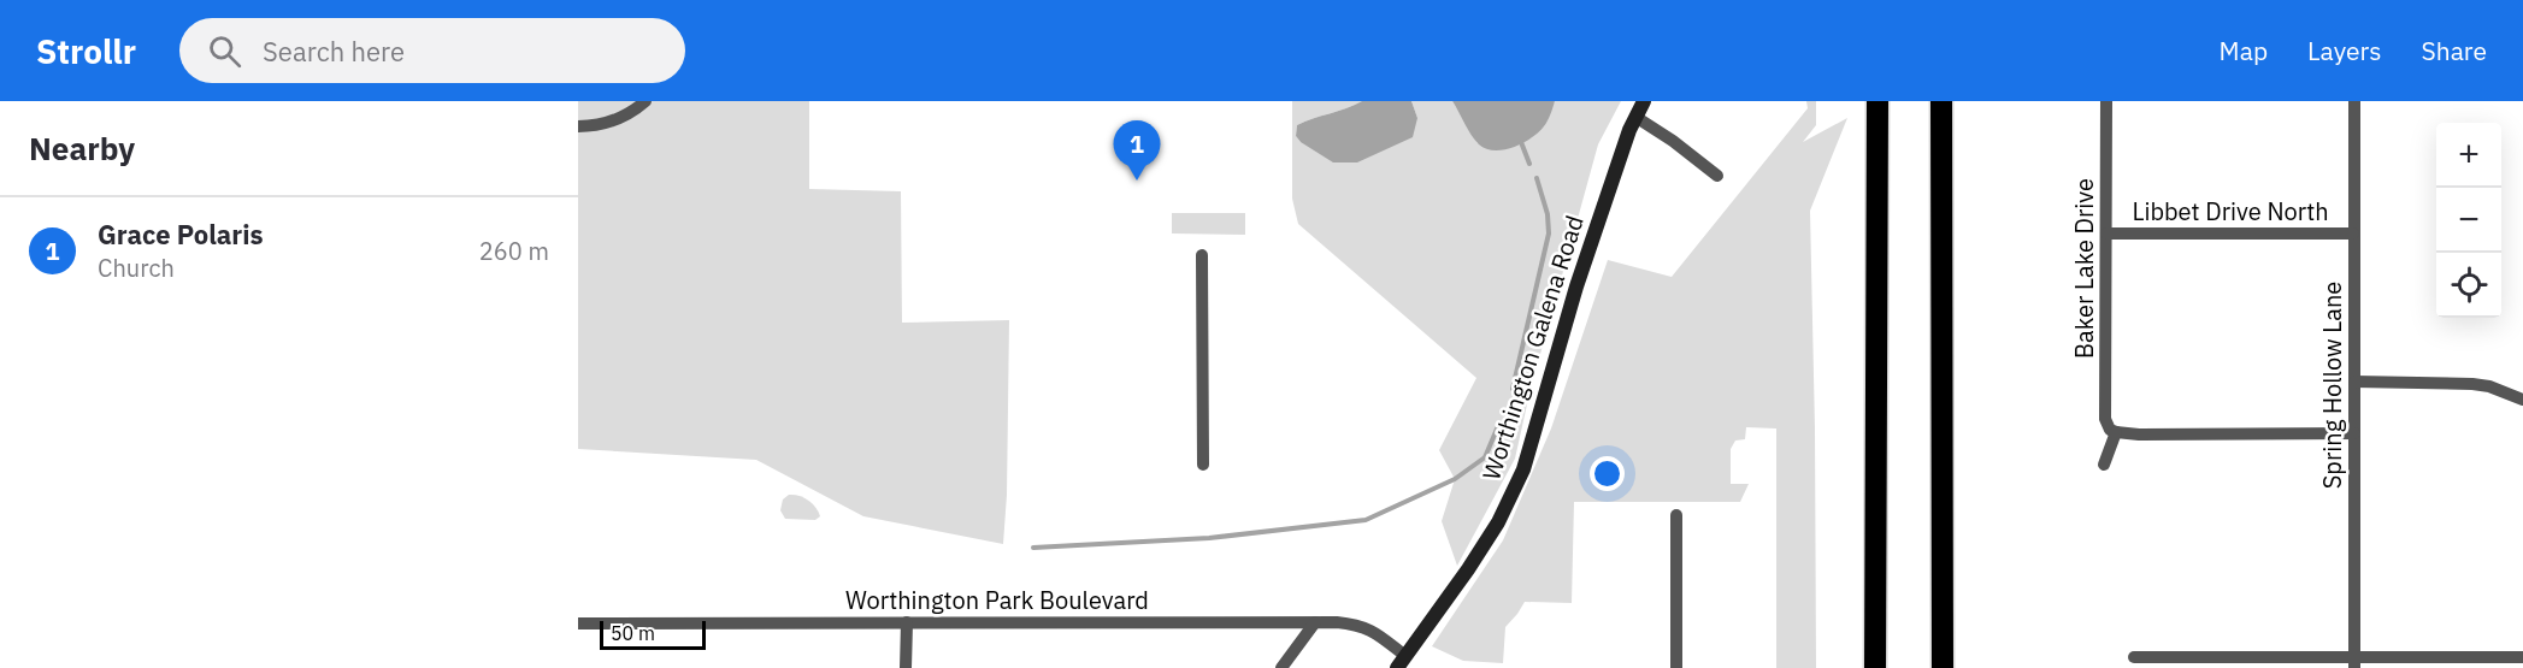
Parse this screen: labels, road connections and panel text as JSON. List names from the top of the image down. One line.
{"streets":{"street":["Libbet Drive North","Baker Lake Drive","Worthington Galena Road","Spring Hollow Lane","Worthington Park Boulevard"]},"crossings":[["Libbet Drive North","Baker Lake Drive"],["Libbet Drive North","Spring Hollow Lane"],["Worthington Galena Road","Worthington Park Boulevard"]],"scale_bar":"50 m","page":{"header":"Strollr","search":"Search here","nav":["Map","Layers","Share"],"heading":"Nearby","pins":"1","map_buttons":["+","−"],"list":[{"mark":"1","name":"Grace Polaris","note":"Church","value":"260 m"}],"scale":"50 m"}}
